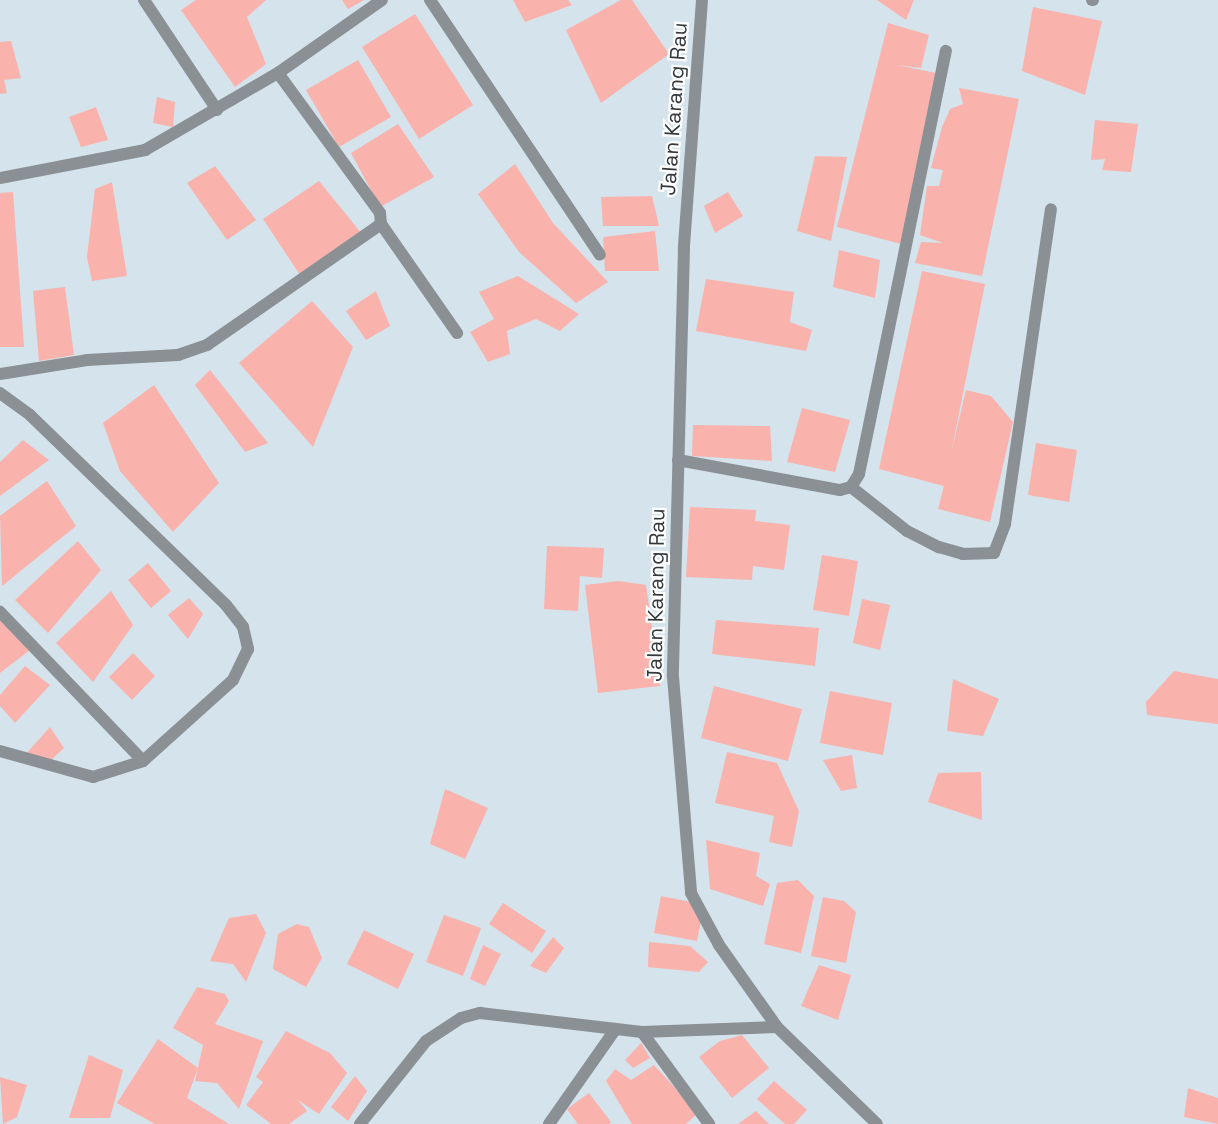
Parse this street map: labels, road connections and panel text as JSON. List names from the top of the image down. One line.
{"streets":{"street":["Jalan Karang Rau"]}}
